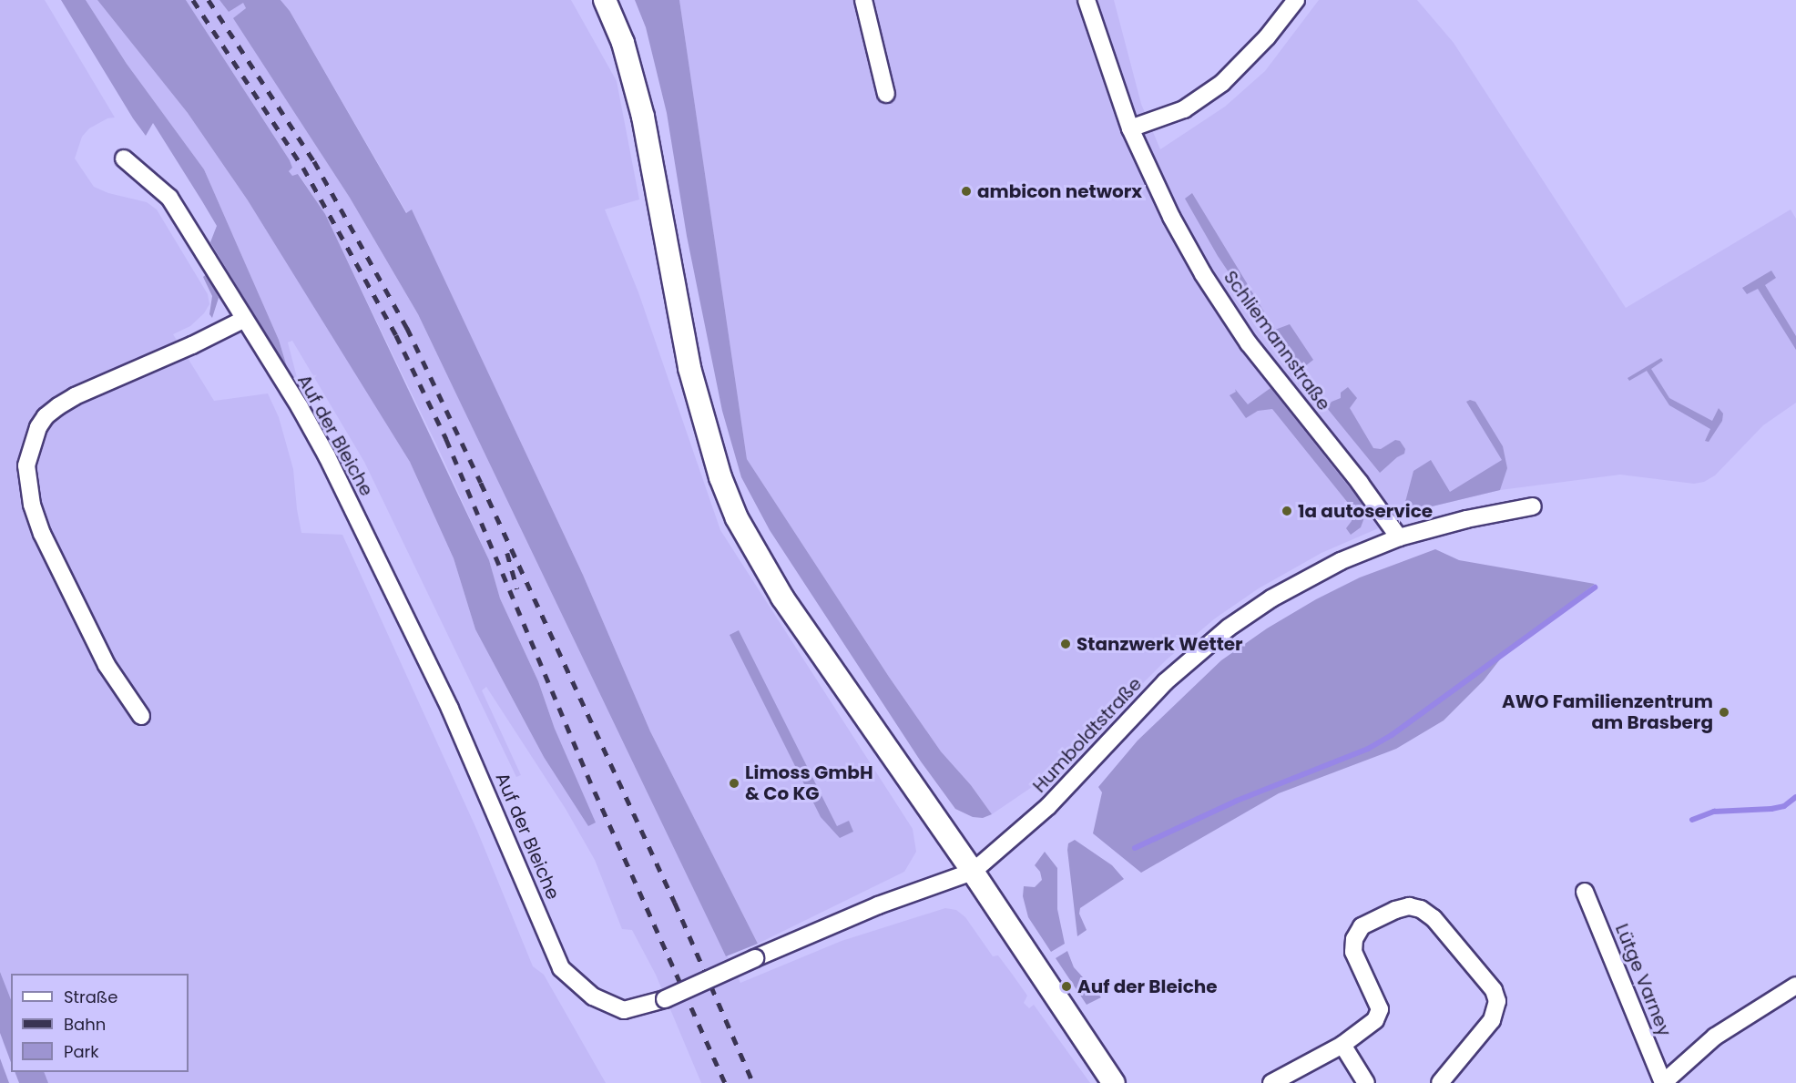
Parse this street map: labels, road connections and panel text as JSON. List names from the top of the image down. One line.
{"streets":{"street":["Schliemannstraße","Auf der Bleiche","Humboldtstraße","Lütge Varney"]},"crossings":[["Schliemannstraße","Humboldtstraße"],["Auf der Bleiche","Humboldtstraße"]],"places":["ambicon networx","1a autoservice","Stanzwerk Wetter","AWO Familienzentrum am Brasberg","Limoss GmbH & Co KG","Auf der Bleiche"],"legend":["Straße","Bahn","Park"]}
